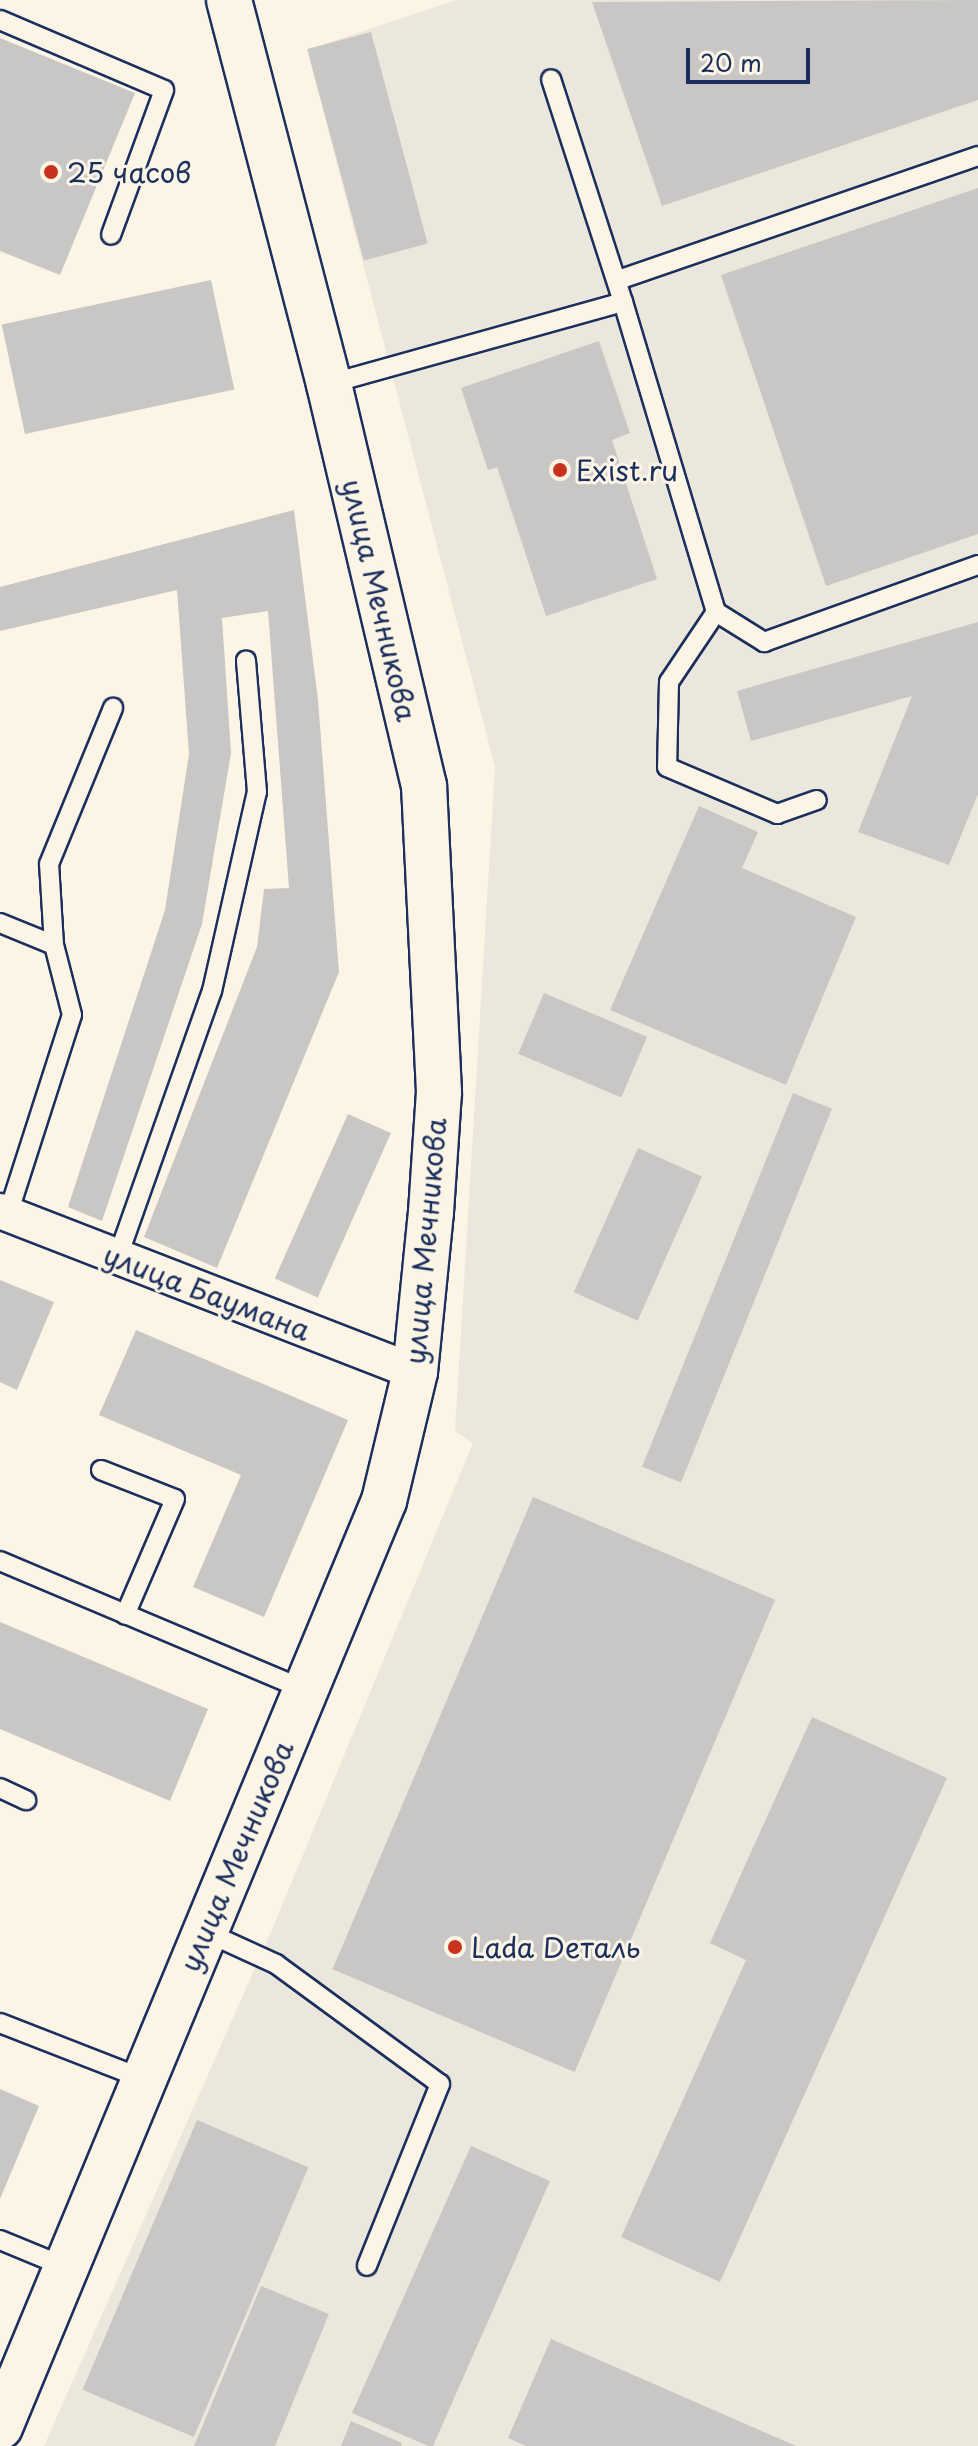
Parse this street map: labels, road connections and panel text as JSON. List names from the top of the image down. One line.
{"streets":{"street":["улица Мечникова","улица Баумана"]},"crossings":[["улица Мечникова","улица Баумана"]],"places":["25 часов","Exist.ru","Lada Dеталь"],"scale_bar":"20 m"}
